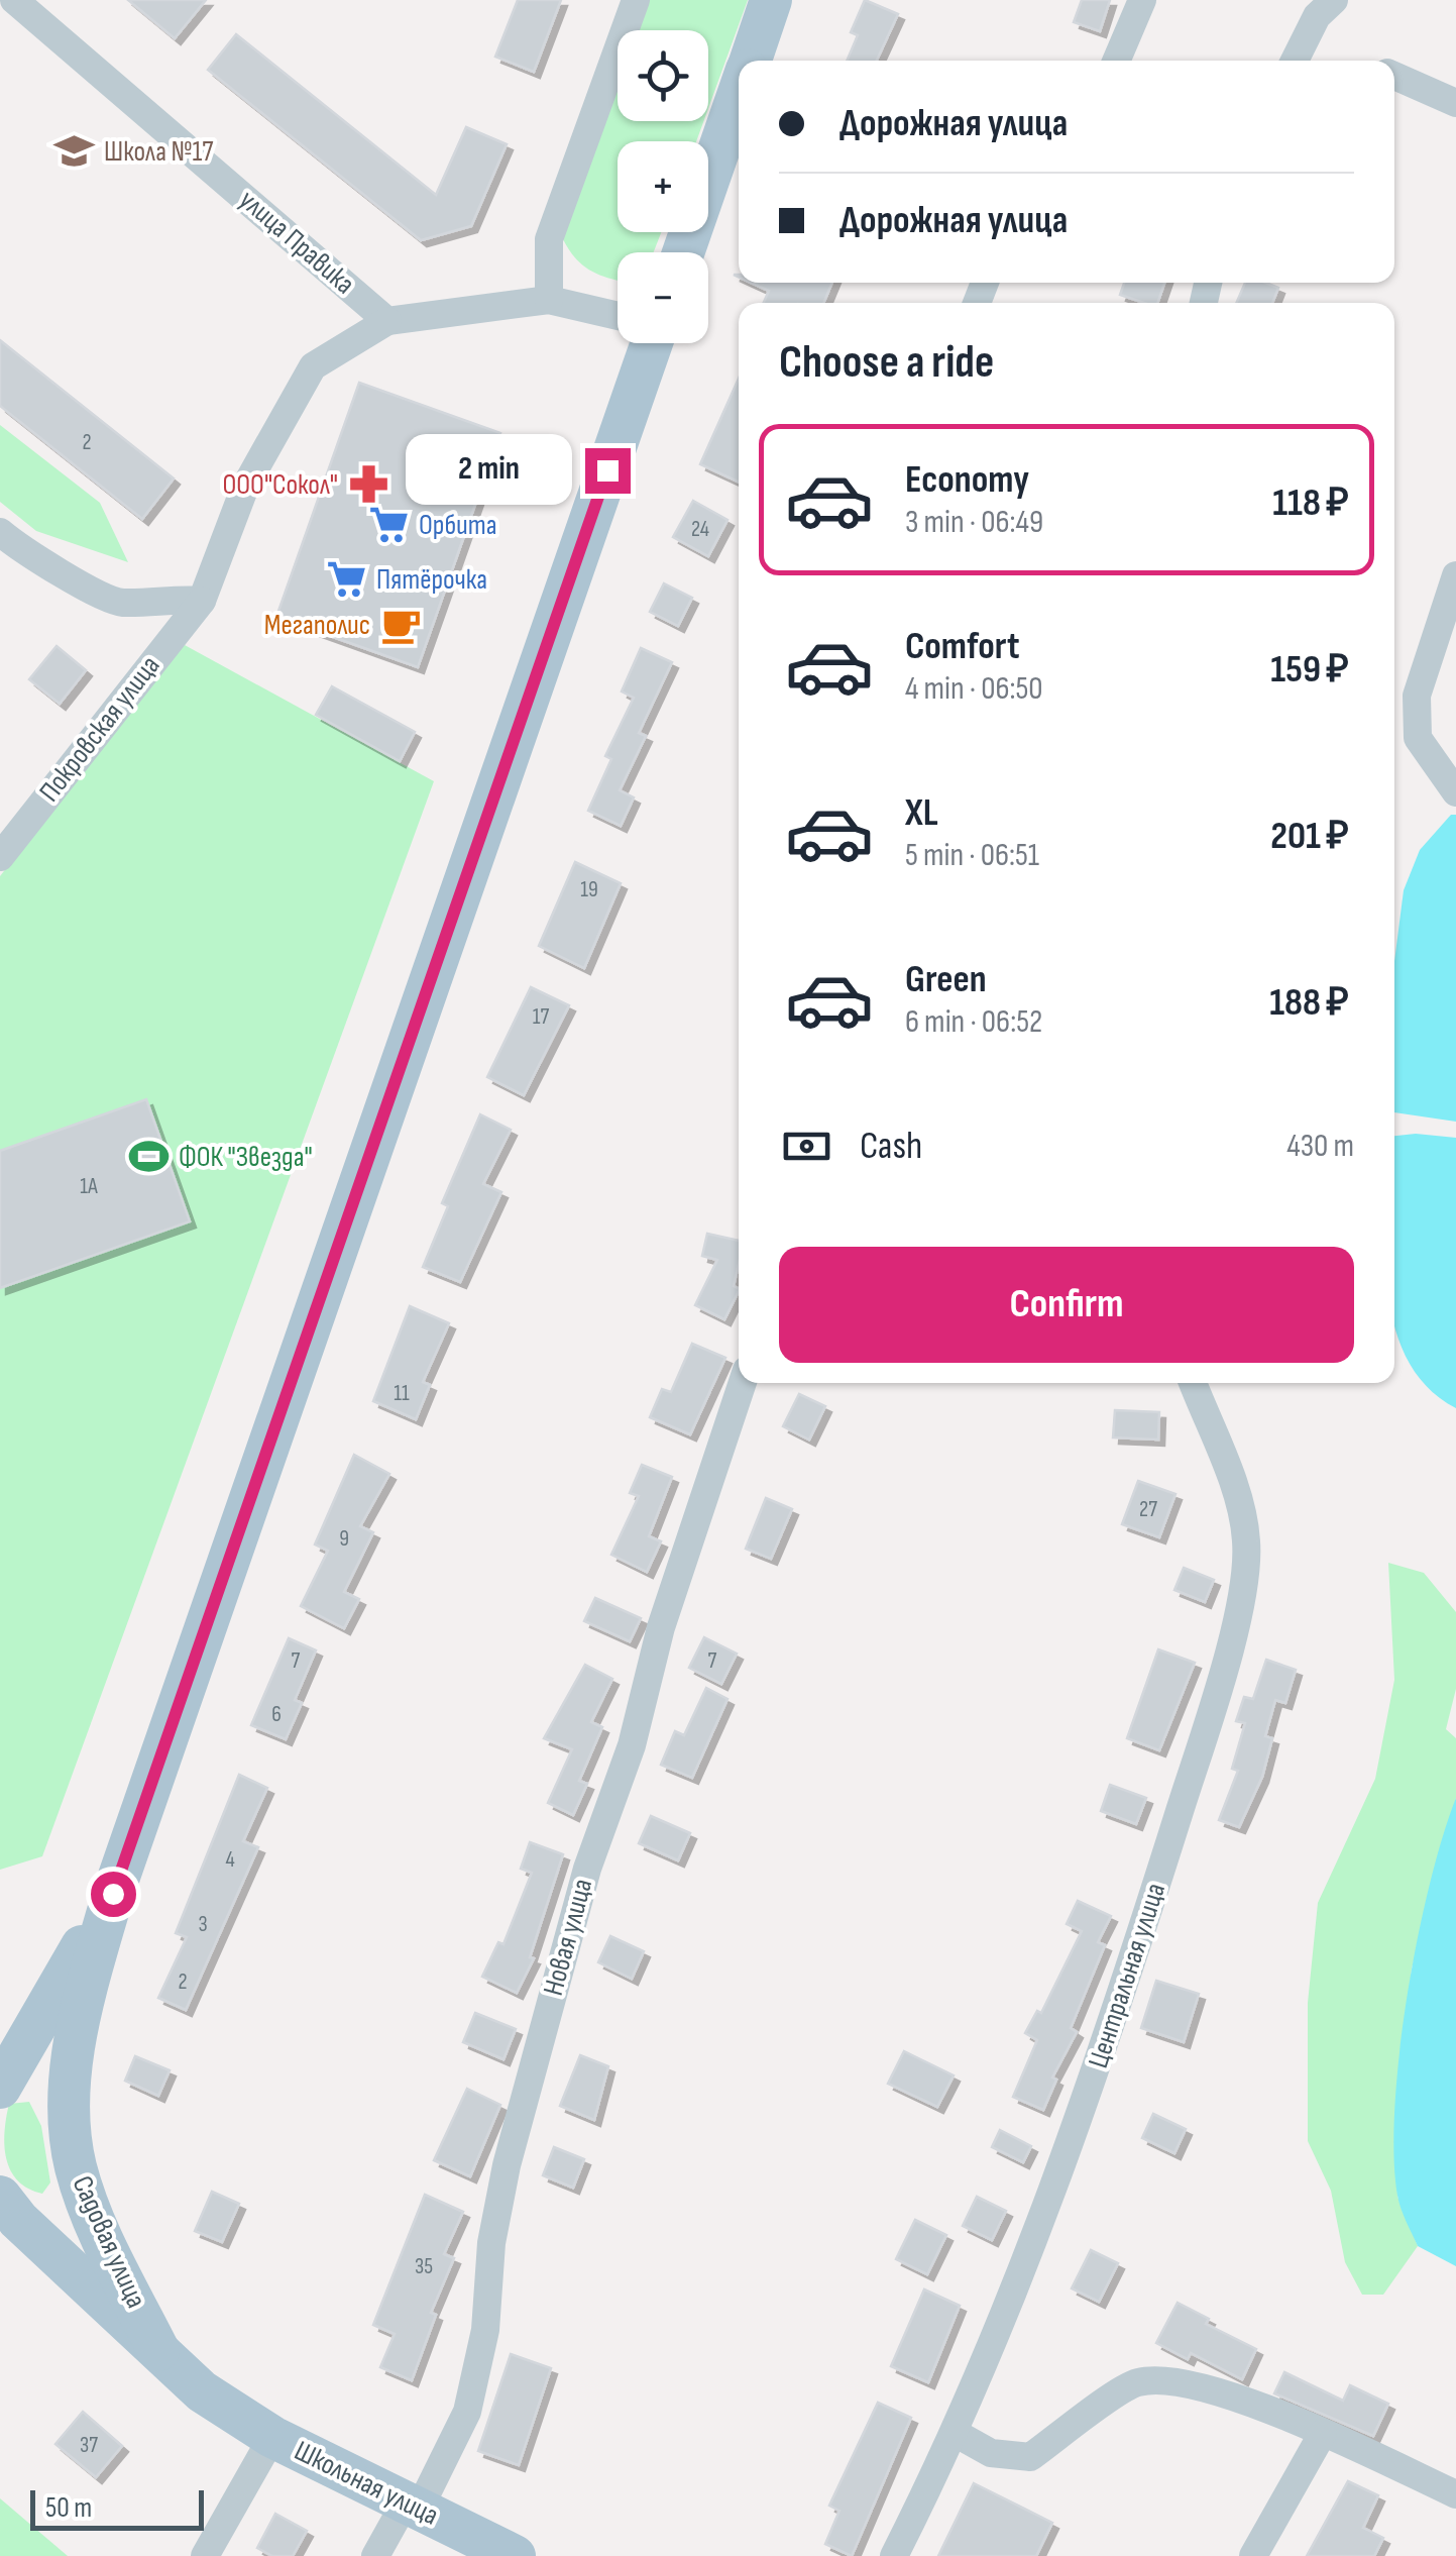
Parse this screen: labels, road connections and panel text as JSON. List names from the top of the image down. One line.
{"streets":{"main road":["Садовая улица","Школьная улица"],"street":["улица Правика","Покровская улица","Новая улица","Центральная улица"]},"crossings":[["улица Правика","Покровская улица"],["Новая улица","Школьная улица"],["Садовая улица","Школьная улица"]],"places":{"school or university":["Школа №17"],"pharmacy":["ООО\"Сокол\""],"supermarket":["Орбита","Пятёрочка"],"cafe":["Мегаполис"],"sports":["ФОК \"Звезда\""]},"house_numbers":["2","24","19","17","1А","11","27","9","7","7","6","4","3","2","35","37"],"scale_bar":"50 m","page":{"map_buttons":["+","−"],"banner":["Дорожная улица","Дорожная улица"],"heading":"Choose a ride","list":[{"name":"Economy","note":"3 min · 06:49","value":"118 ₽"},{"name":"Comfort","note":"4 min · 06:50","value":"159 ₽"},{"name":"XL","note":"5 min · 06:51","value":"201 ₽"},{"name":"Green","note":"6 min · 06:52","value":"188 ₽"}],"bubble":"2 min","pay":["Cash","430 m"],"buttons":"Confirm","scale":"50 m"}}
